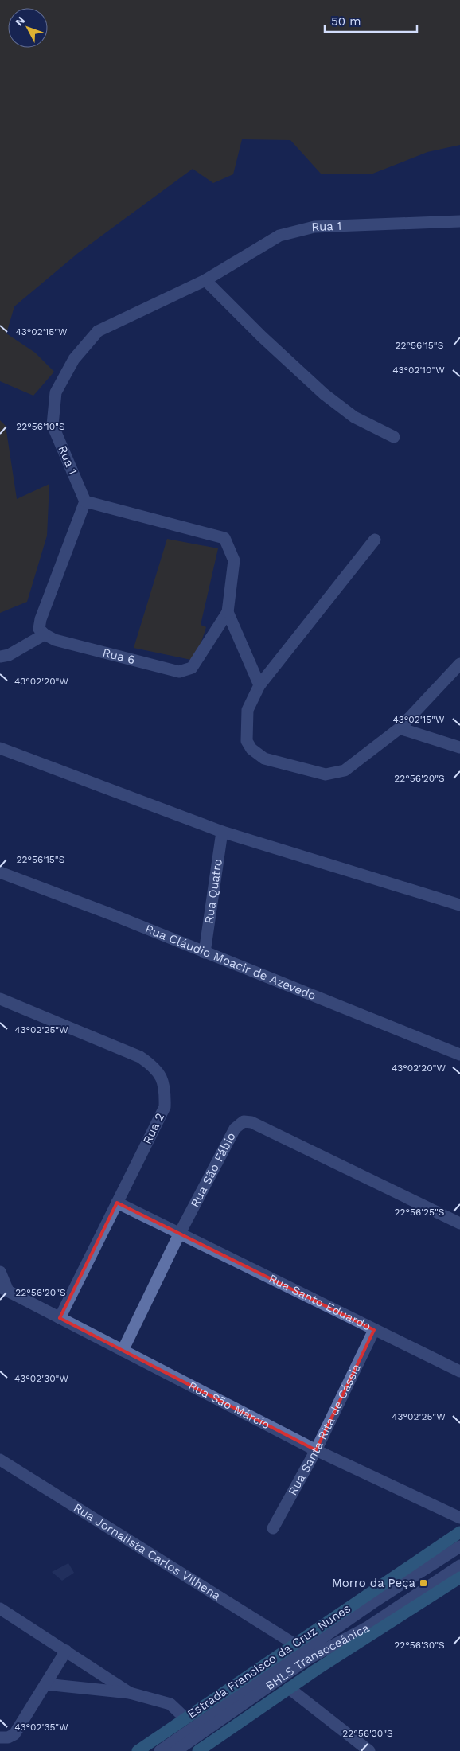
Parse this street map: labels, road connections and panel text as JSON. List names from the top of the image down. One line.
{"streets":{"main road":["Estrada Francisco da Cruz Nunes"],"street":["Rua 1","Rua 6","Rua Quatro","Rua Cláudio Moacir de Azevedo","Rua 2","Rua São Fábio","Rua Santo Eduardo","Rua São Márcio","Rua Santa Rita de Cássia","Rua Jornalista Carlos Vilhena","BHLS Transoceânica"]},"crossings":[["Rua Quatro","Rua Cláudio Moacir de Azevedo"],["Rua 2","Rua Santo Eduardo"],["Rua 2","Rua São Márcio"],["Rua São Fábio","Rua Santo Eduardo"],["Rua São Fábio","Rua São Márcio"],["Rua Santo Eduardo","Rua Santa Rita de Cássia"],["Rua São Márcio","Rua Santa Rita de Cássia"],["Rua Jornalista Carlos Vilhena","Estrada Francisco da Cruz Nunes"]],"places":{"transit":["Morro da Peça"]},"scale_bar":"50 m","north":"top left","coordinates":["43°02'15\"W","22°56'15\"S","43°02'10\"W","22°56'10\"S","43°02'20\"W","22°56'20\"S","43°02'25\"W","22°56'25\"S","43°02'30\"W","22°56'30\"S","43°02'35\"W"]}
